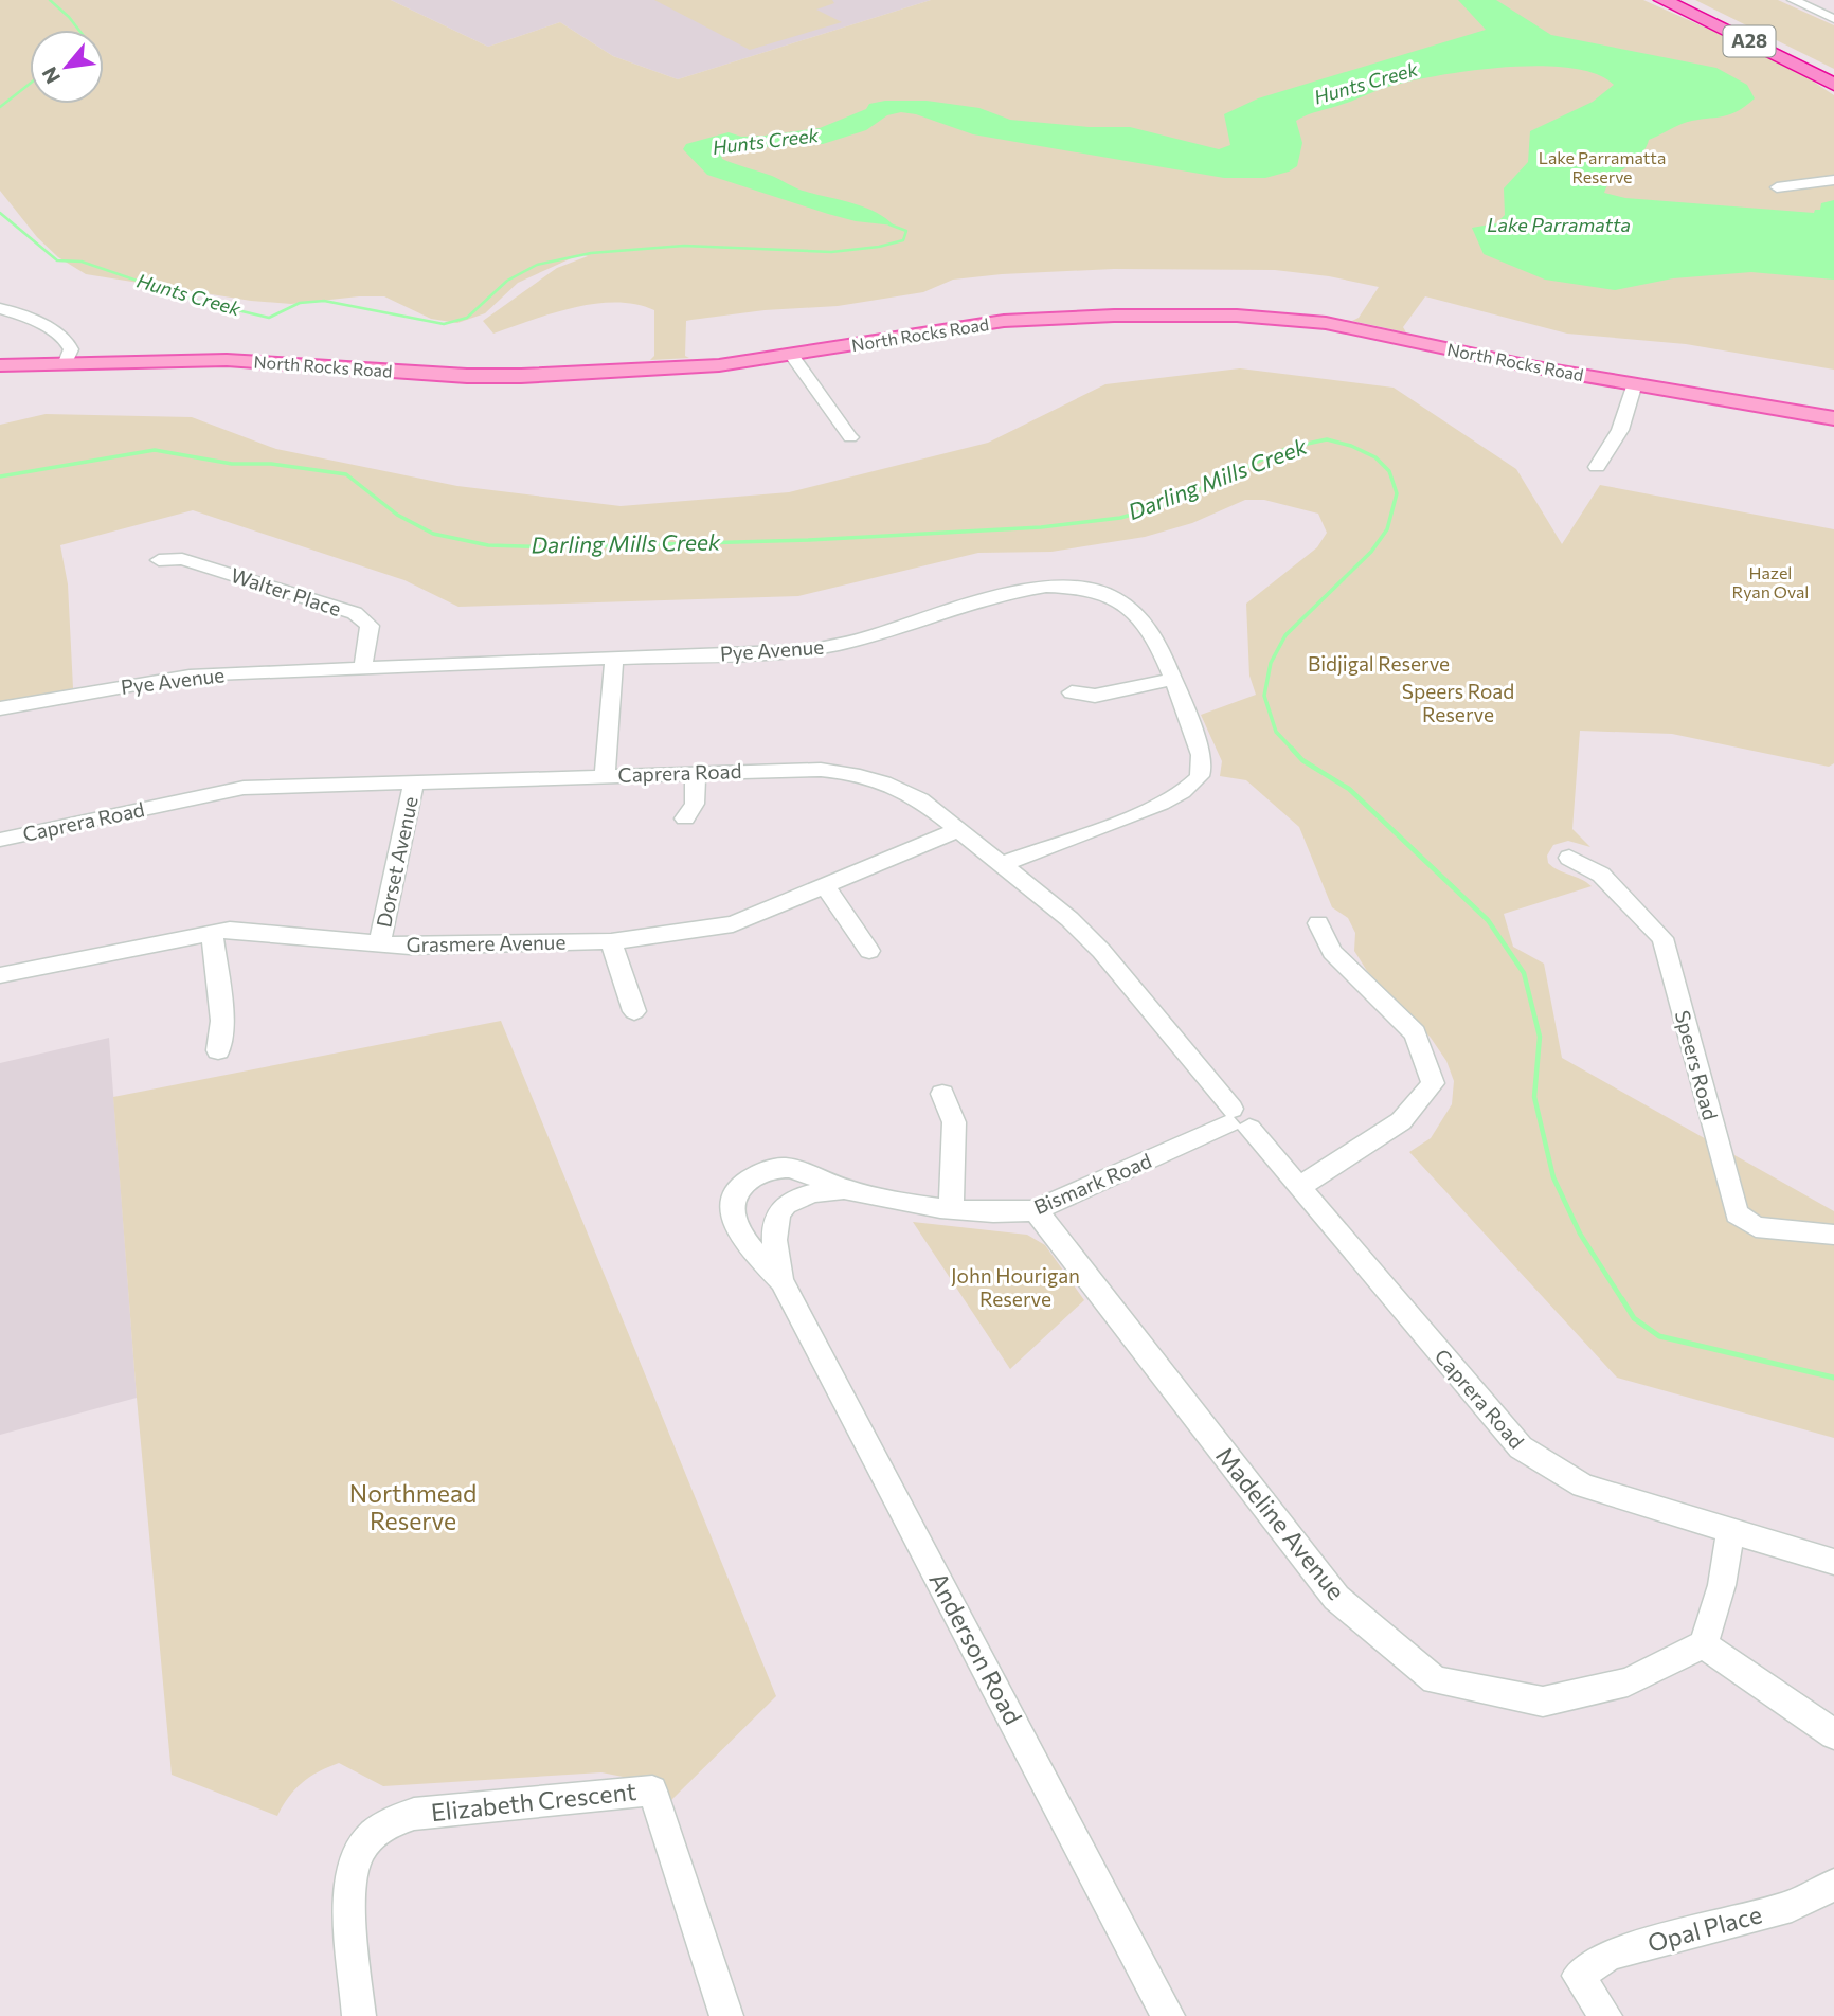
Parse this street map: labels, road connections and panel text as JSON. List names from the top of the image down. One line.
{"streets":{"highway":["A28"],"main road":["North Rocks Road"],"street":["Walter Place","Pye Avenue","Caprera Road","Dorset Avenue","Grasmere Avenue","Speers Road","Bismark Road","Madeline Avenue","Anderson Road","Elizabeth Crescent","Opal Place"]},"crossings":[["Walter Place","Pye Avenue"],["Pye Avenue","Caprera Road"],["Caprera Road","Dorset Avenue"],["Caprera Road","Grasmere Avenue"],["Caprera Road","Bismark Road"],["Dorset Avenue","Grasmere Avenue"],["Bismark Road","Madeline Avenue"],["Bismark Road","Anderson Road"]],"water":["Hunts Creek","Lake Parramatta","Darling Mills Creek"],"parks":["Lake Parramatta Reserve","Hazel Ryan Oval","Bidjigal Reserve","Speers Road Reserve","John Hourigan Reserve","Northmead Reserve"],"north":"bottom left"}
